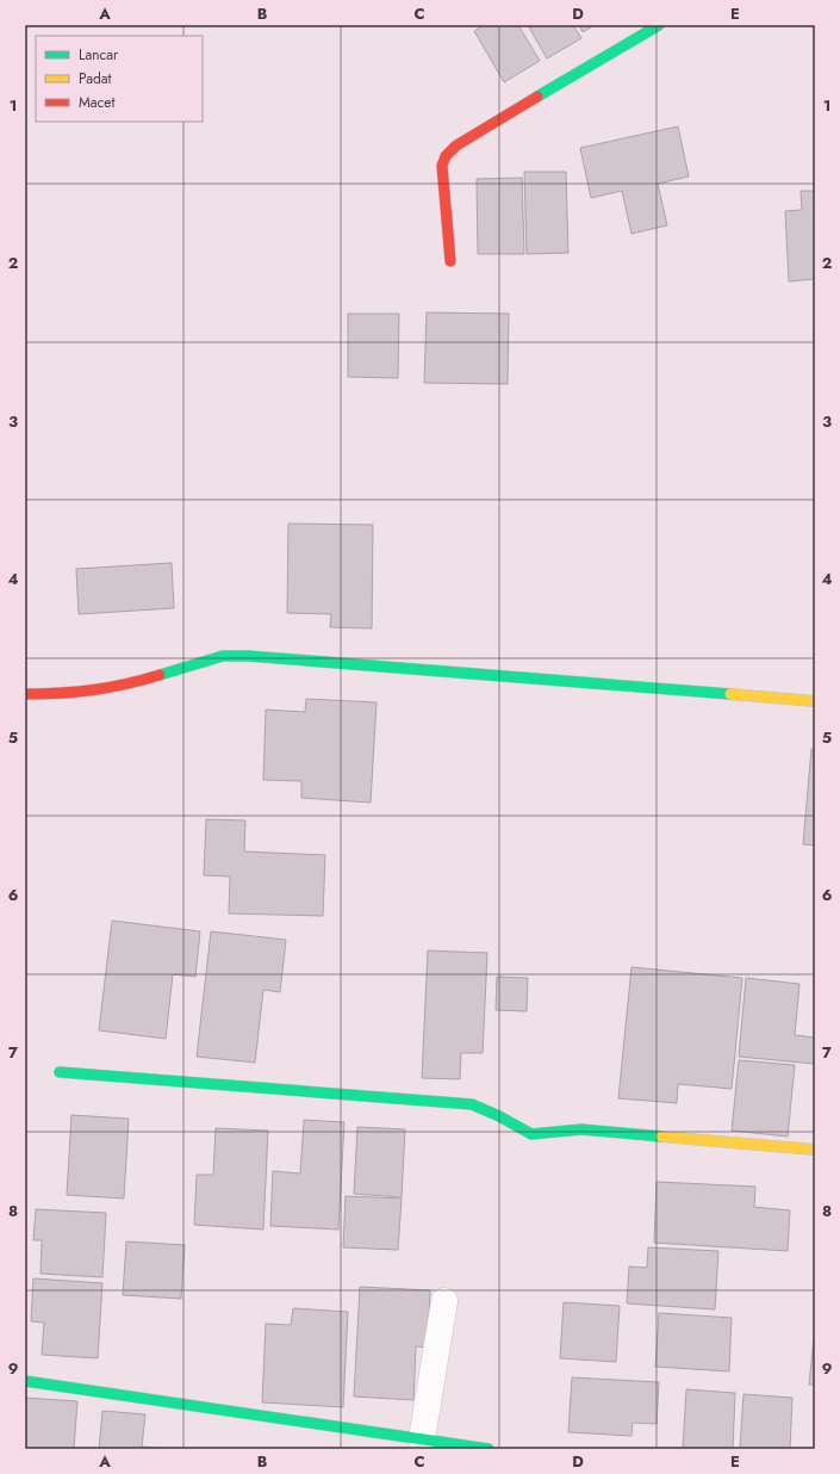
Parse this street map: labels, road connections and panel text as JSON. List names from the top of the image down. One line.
{"legend":["Lancar","Padat","Macet"],"grid":{"columns":["A","B","C","D","E"],"rows":["1","2","3","4","5","6","7","8","9"]}}
